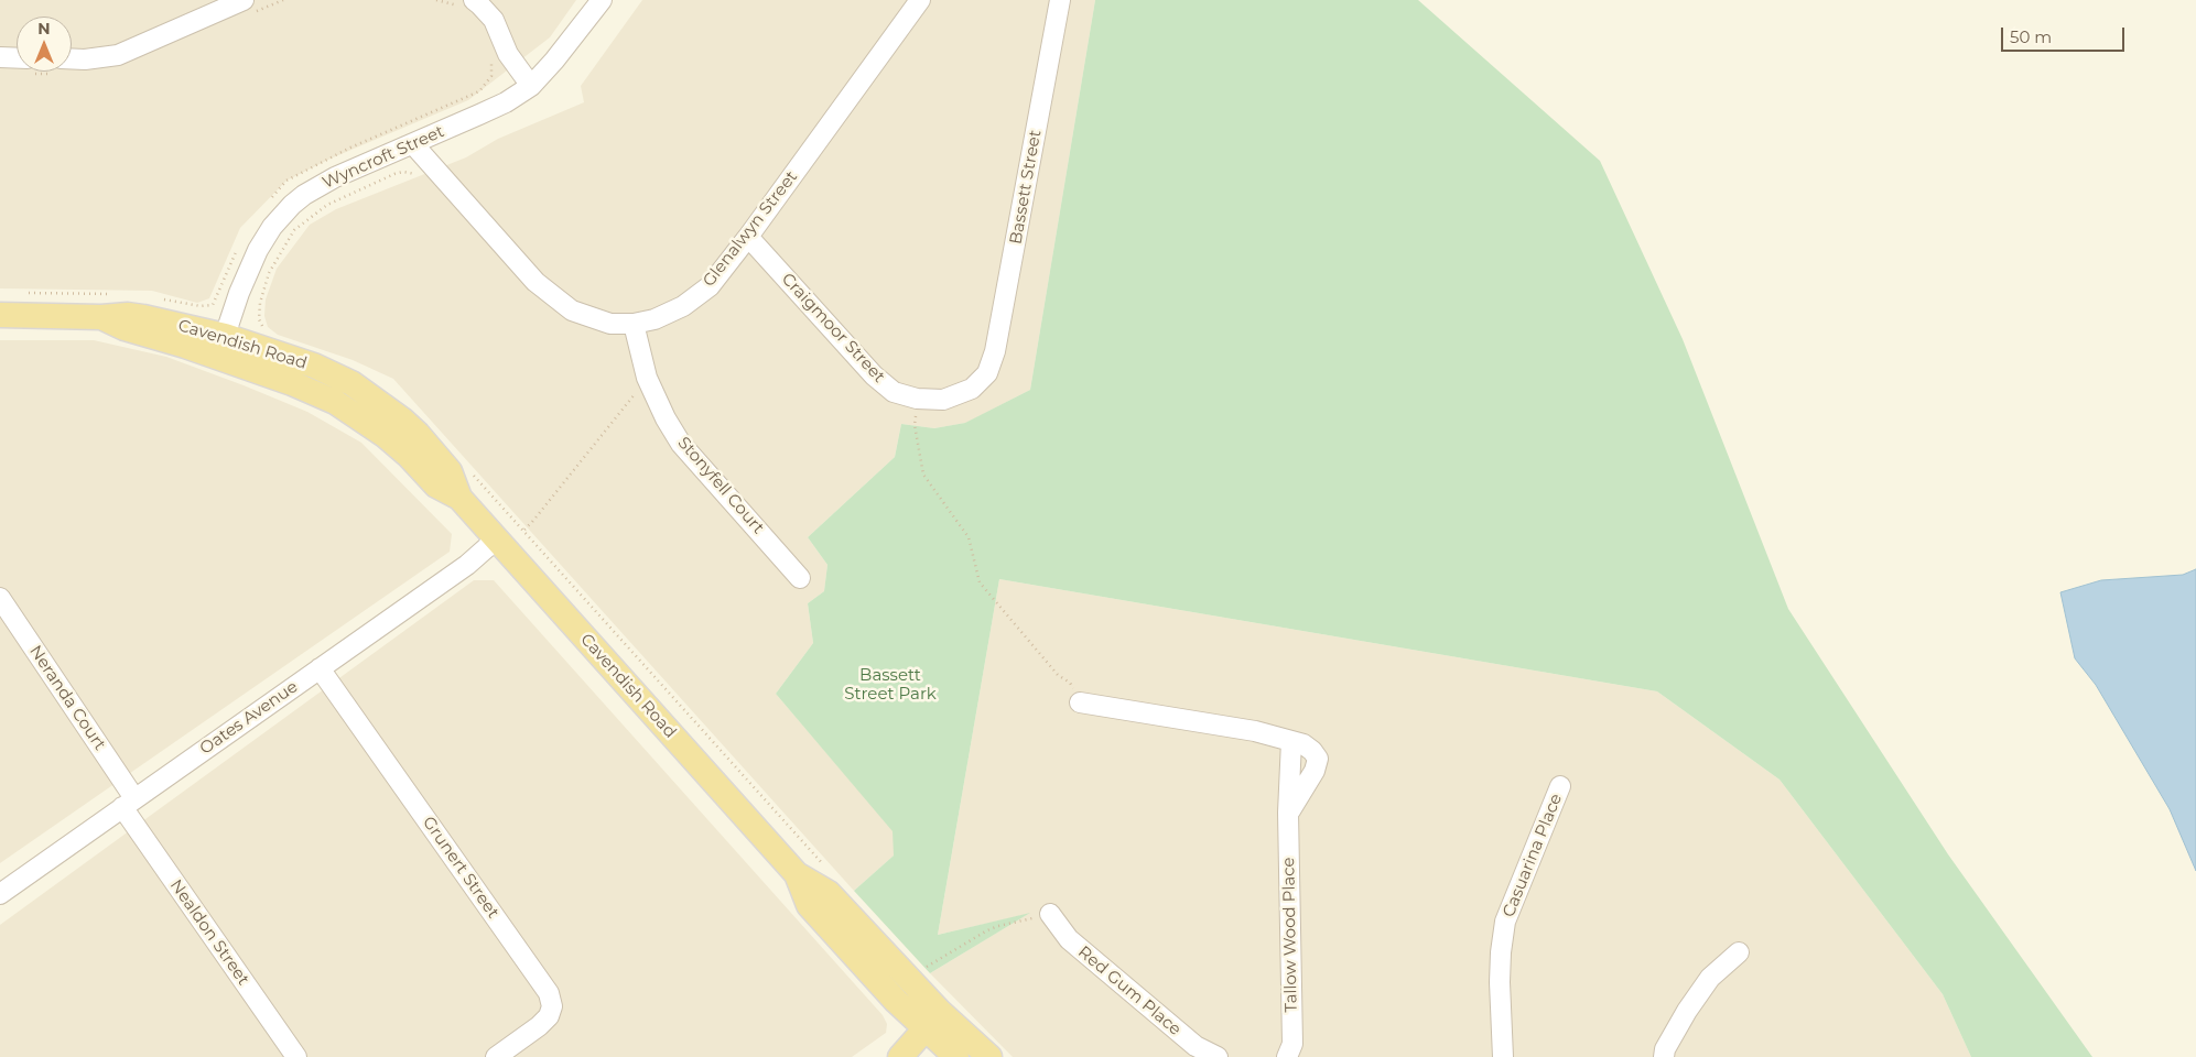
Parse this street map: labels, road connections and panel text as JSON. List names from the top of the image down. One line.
{"streets":{"main road":["Cavendish Road"],"street":["Wyncroft Street","Bassett Street","Glenalwyn Street","Craigmoor Street","Stonyfell Court","Neranda Court","Oates Avenue","Casuarina Place","Grunert Street","Nealdon Street","Tallow Wood Place","Red Gum Place"]},"crossings":[["Wyncroft Street","Glenalwyn Street"],["Wyncroft Street","Cavendish Road"],["Bassett Street","Craigmoor Street"],["Glenalwyn Street","Craigmoor Street"],["Glenalwyn Street","Stonyfell Court"],["Cavendish Road","Oates Avenue"],["Neranda Court","Oates Avenue"],["Neranda Court","Nealdon Street"],["Oates Avenue","Grunert Street"],["Oates Avenue","Nealdon Street"]],"parks":["Bassett Street Park"],"scale_bar":"50 m","north":"top"}
